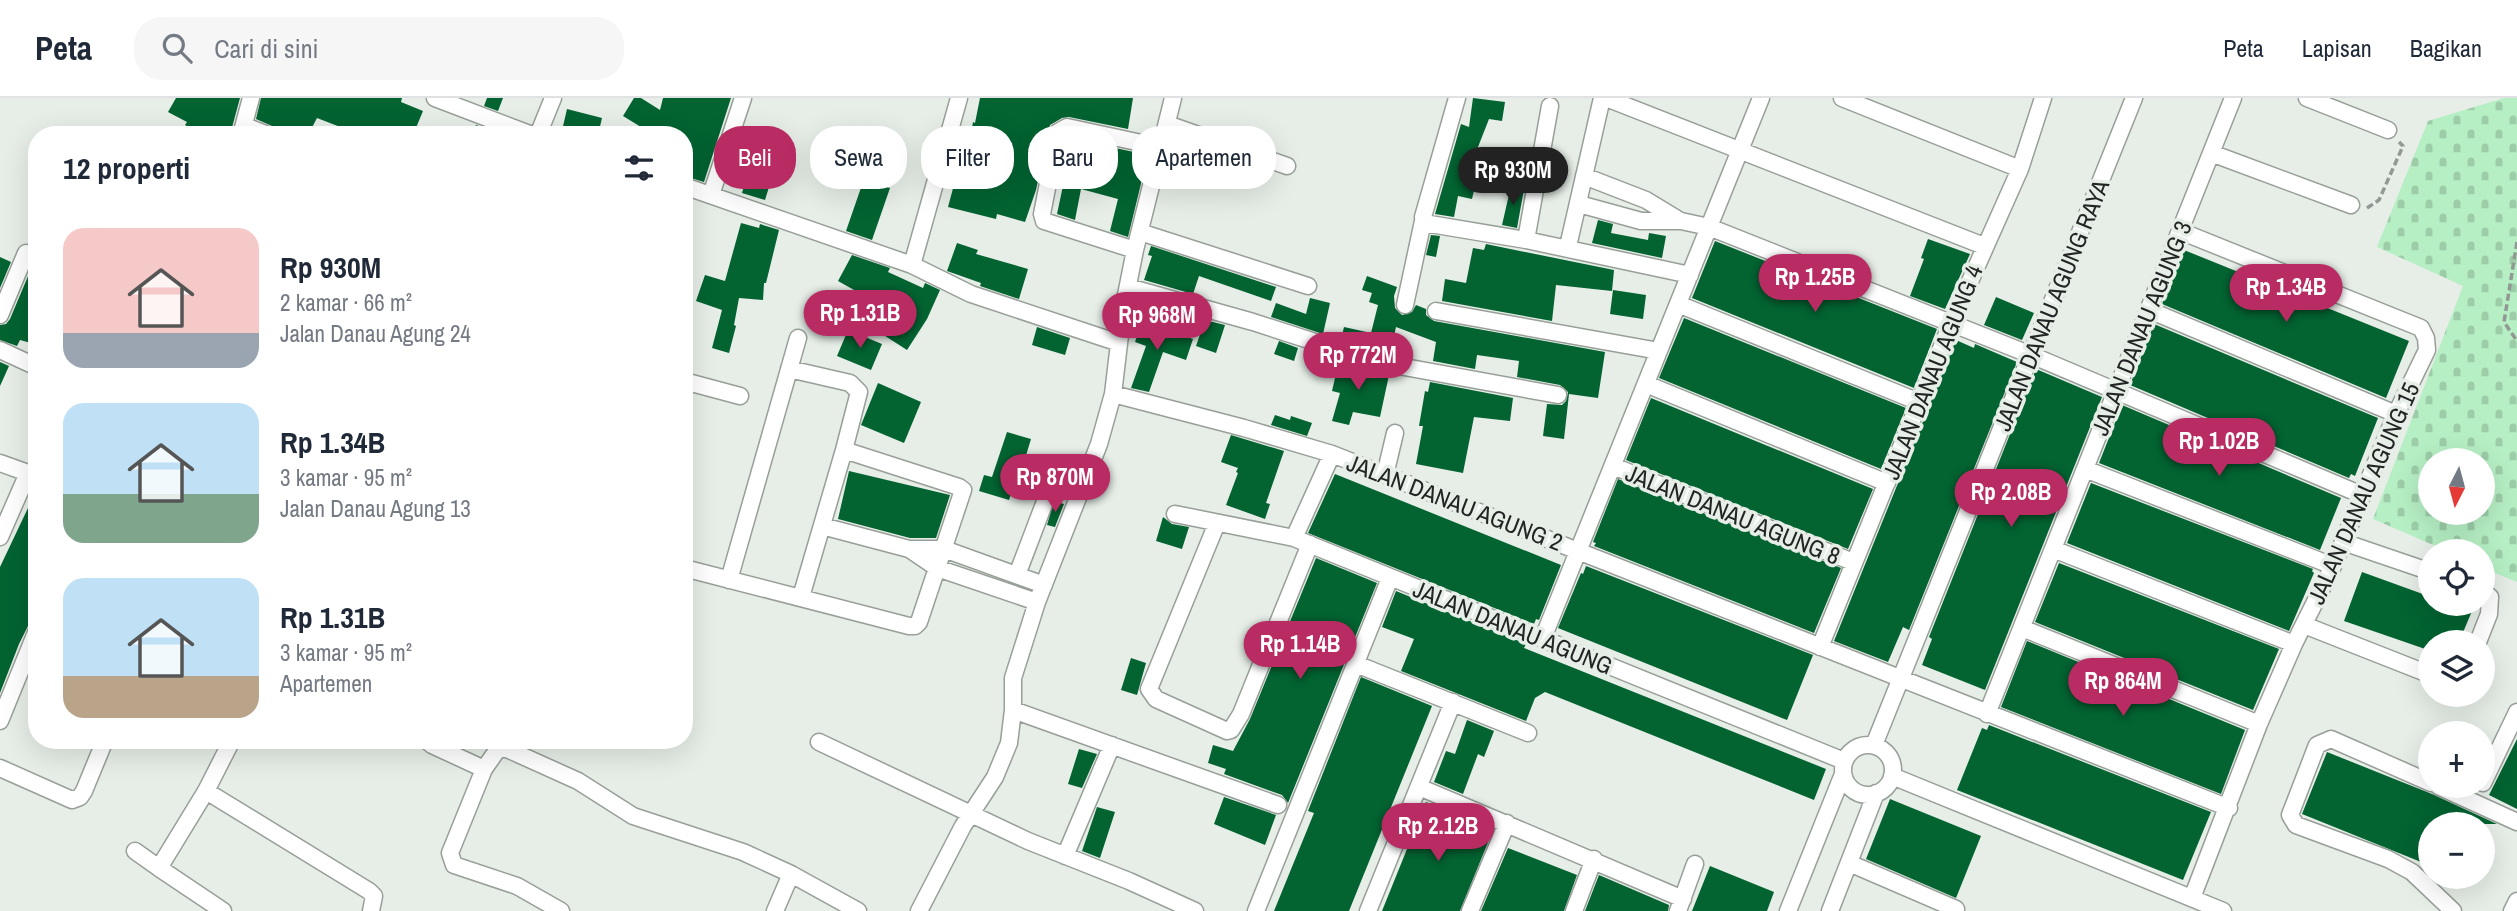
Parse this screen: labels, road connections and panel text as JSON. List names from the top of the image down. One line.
{"streets":{"street":["JALAN DANAU AGUNG RAYA","JALAN DANAU AGUNG 3","JALAN DANAU AGUNG 4","JALAN DANAU AGUNG 15","JALAN DANAU AGUNG 2","JALAN DANAU AGUNG 8","JALAN DANAU AGUNG"]},"crossings":[["JALAN DANAU AGUNG RAYA","JALAN DANAU AGUNG 2"],["JALAN DANAU AGUNG RAYA","JALAN DANAU AGUNG"],["JALAN DANAU AGUNG 3","JALAN DANAU AGUNG 15"],["JALAN DANAU AGUNG 3","JALAN DANAU AGUNG 2"],["JALAN DANAU AGUNG 4","JALAN DANAU AGUNG 2"],["JALAN DANAU AGUNG 4","JALAN DANAU AGUNG 8"],["JALAN DANAU AGUNG 15","JALAN DANAU AGUNG 2"]],"north":"bottom","page":{"header":"Peta","search":"Cari di sini","nav":["Peta","Lapisan","Bagikan"],"chip":["Beli","Sewa","Filter","Baru","Apartemen"],"heading":"12 properti","price":["Rp 930M","Rp 1.25B","Rp 1.34B","Rp 1.31B","Rp 968M","Rp 772M","Rp 1.02B","Rp 870M","Rp 2.08B","Rp 1.14B","Rp 864M","Rp 2.12B"],"list":[{"name":"Rp 930M","note":"2 kamar · 66 m² · Jalan Danau Agung 24"},{"name":"Rp 1.34B","note":"3 kamar · 95 m² · Jalan Danau Agung 13"},{"name":"Rp 1.31B","note":"3 kamar · 95 m² · Apartemen"}],"map_buttons":["+","−"]}}
